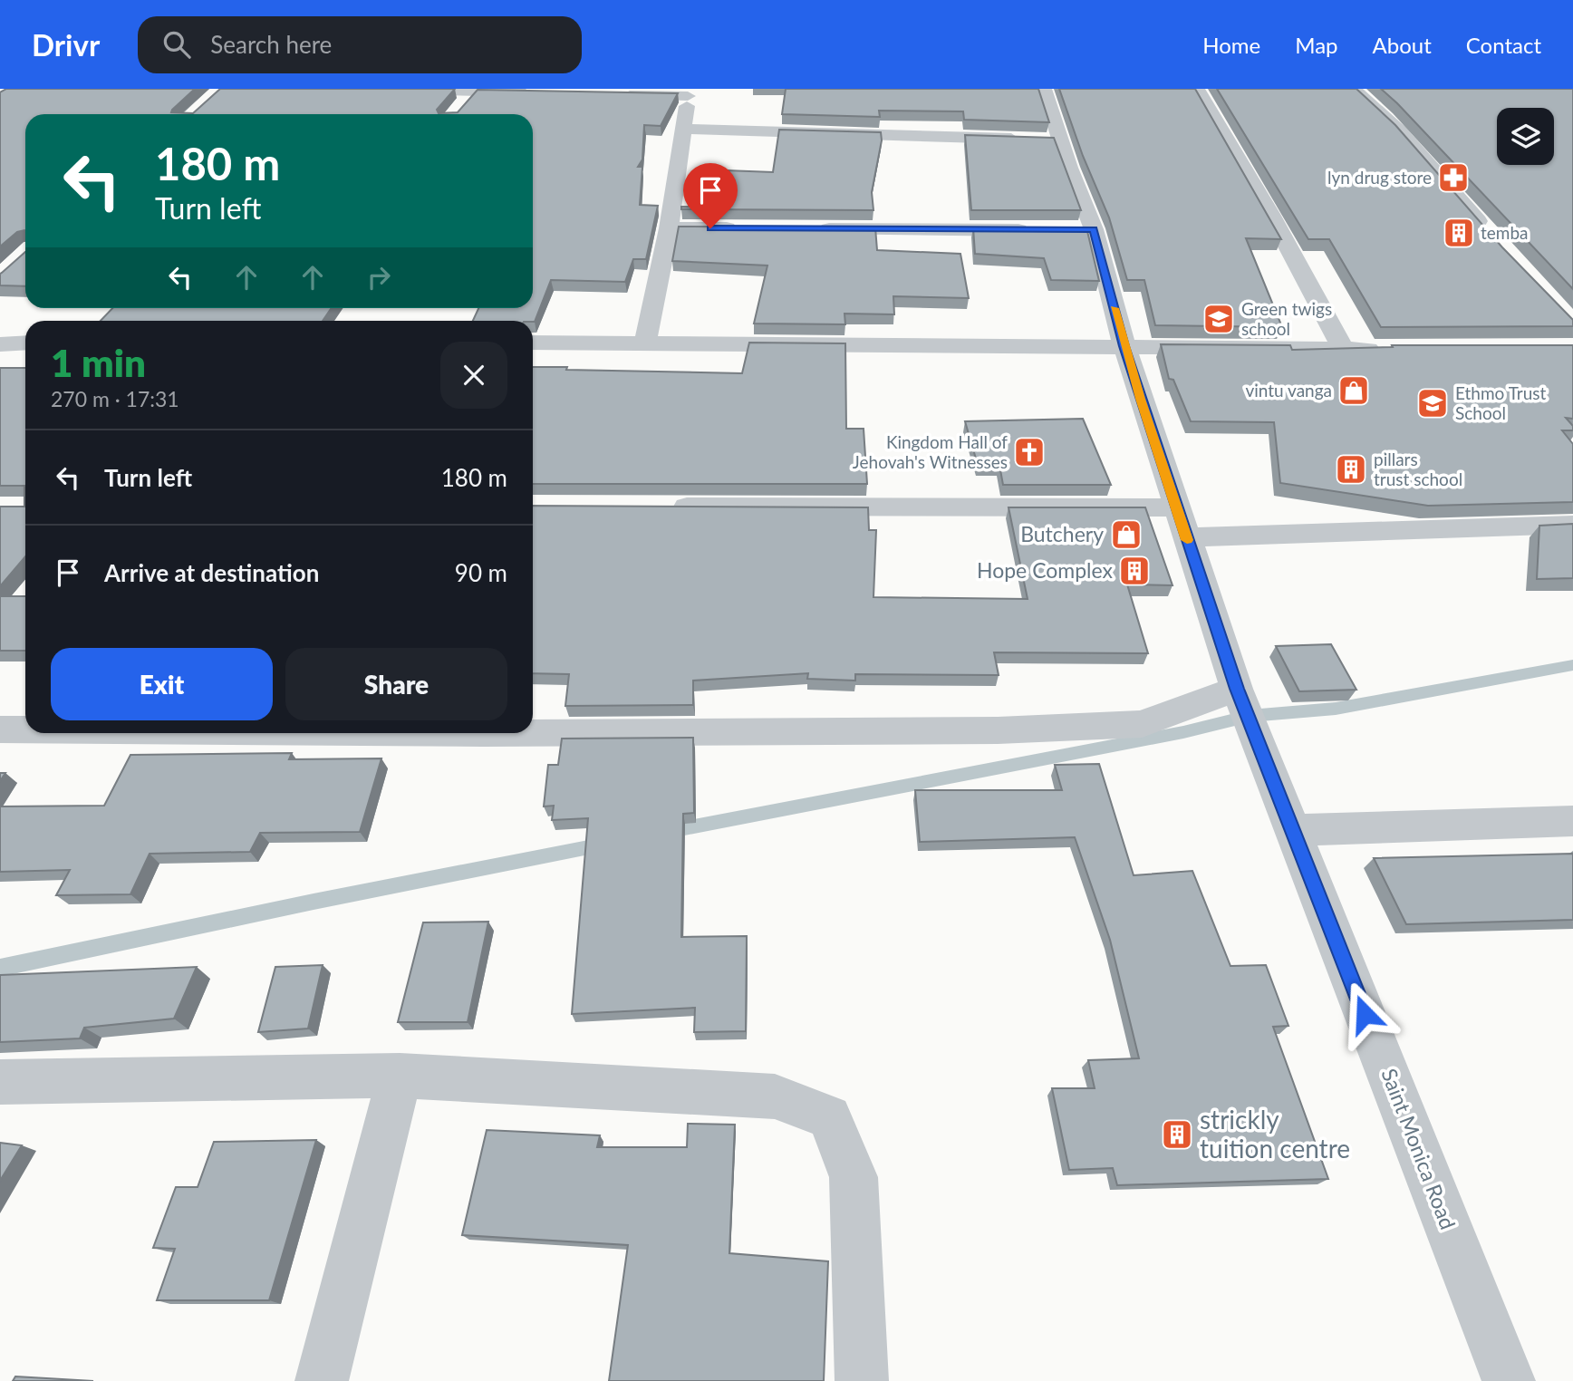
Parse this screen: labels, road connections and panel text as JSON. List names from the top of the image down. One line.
{"streets":{"street":["Saint Monica Road"]},"places":{"pharmacy":["lyn drug store"],"building":["temba","pillars trust school","Hope Complex","strickly tuition centre"],"school or university":["Green twigs school","Ethmo Trust School"],"shop":["vintu vanga","Butchery"],"church":["Kingdom Hall of Jehovah's Witnesses"]},"page":{"header":"Drivr","search":"Search here","nav":["Home","Map","About","Contact"],"turn":["180 m","Turn left"],"heading":["1 min","270 m · 17:31"],"list":[{"name":"Turn left","value":"180 m"},{"name":"Arrive at destination","value":"90 m"}],"buttons":["Exit","Share"]}}
